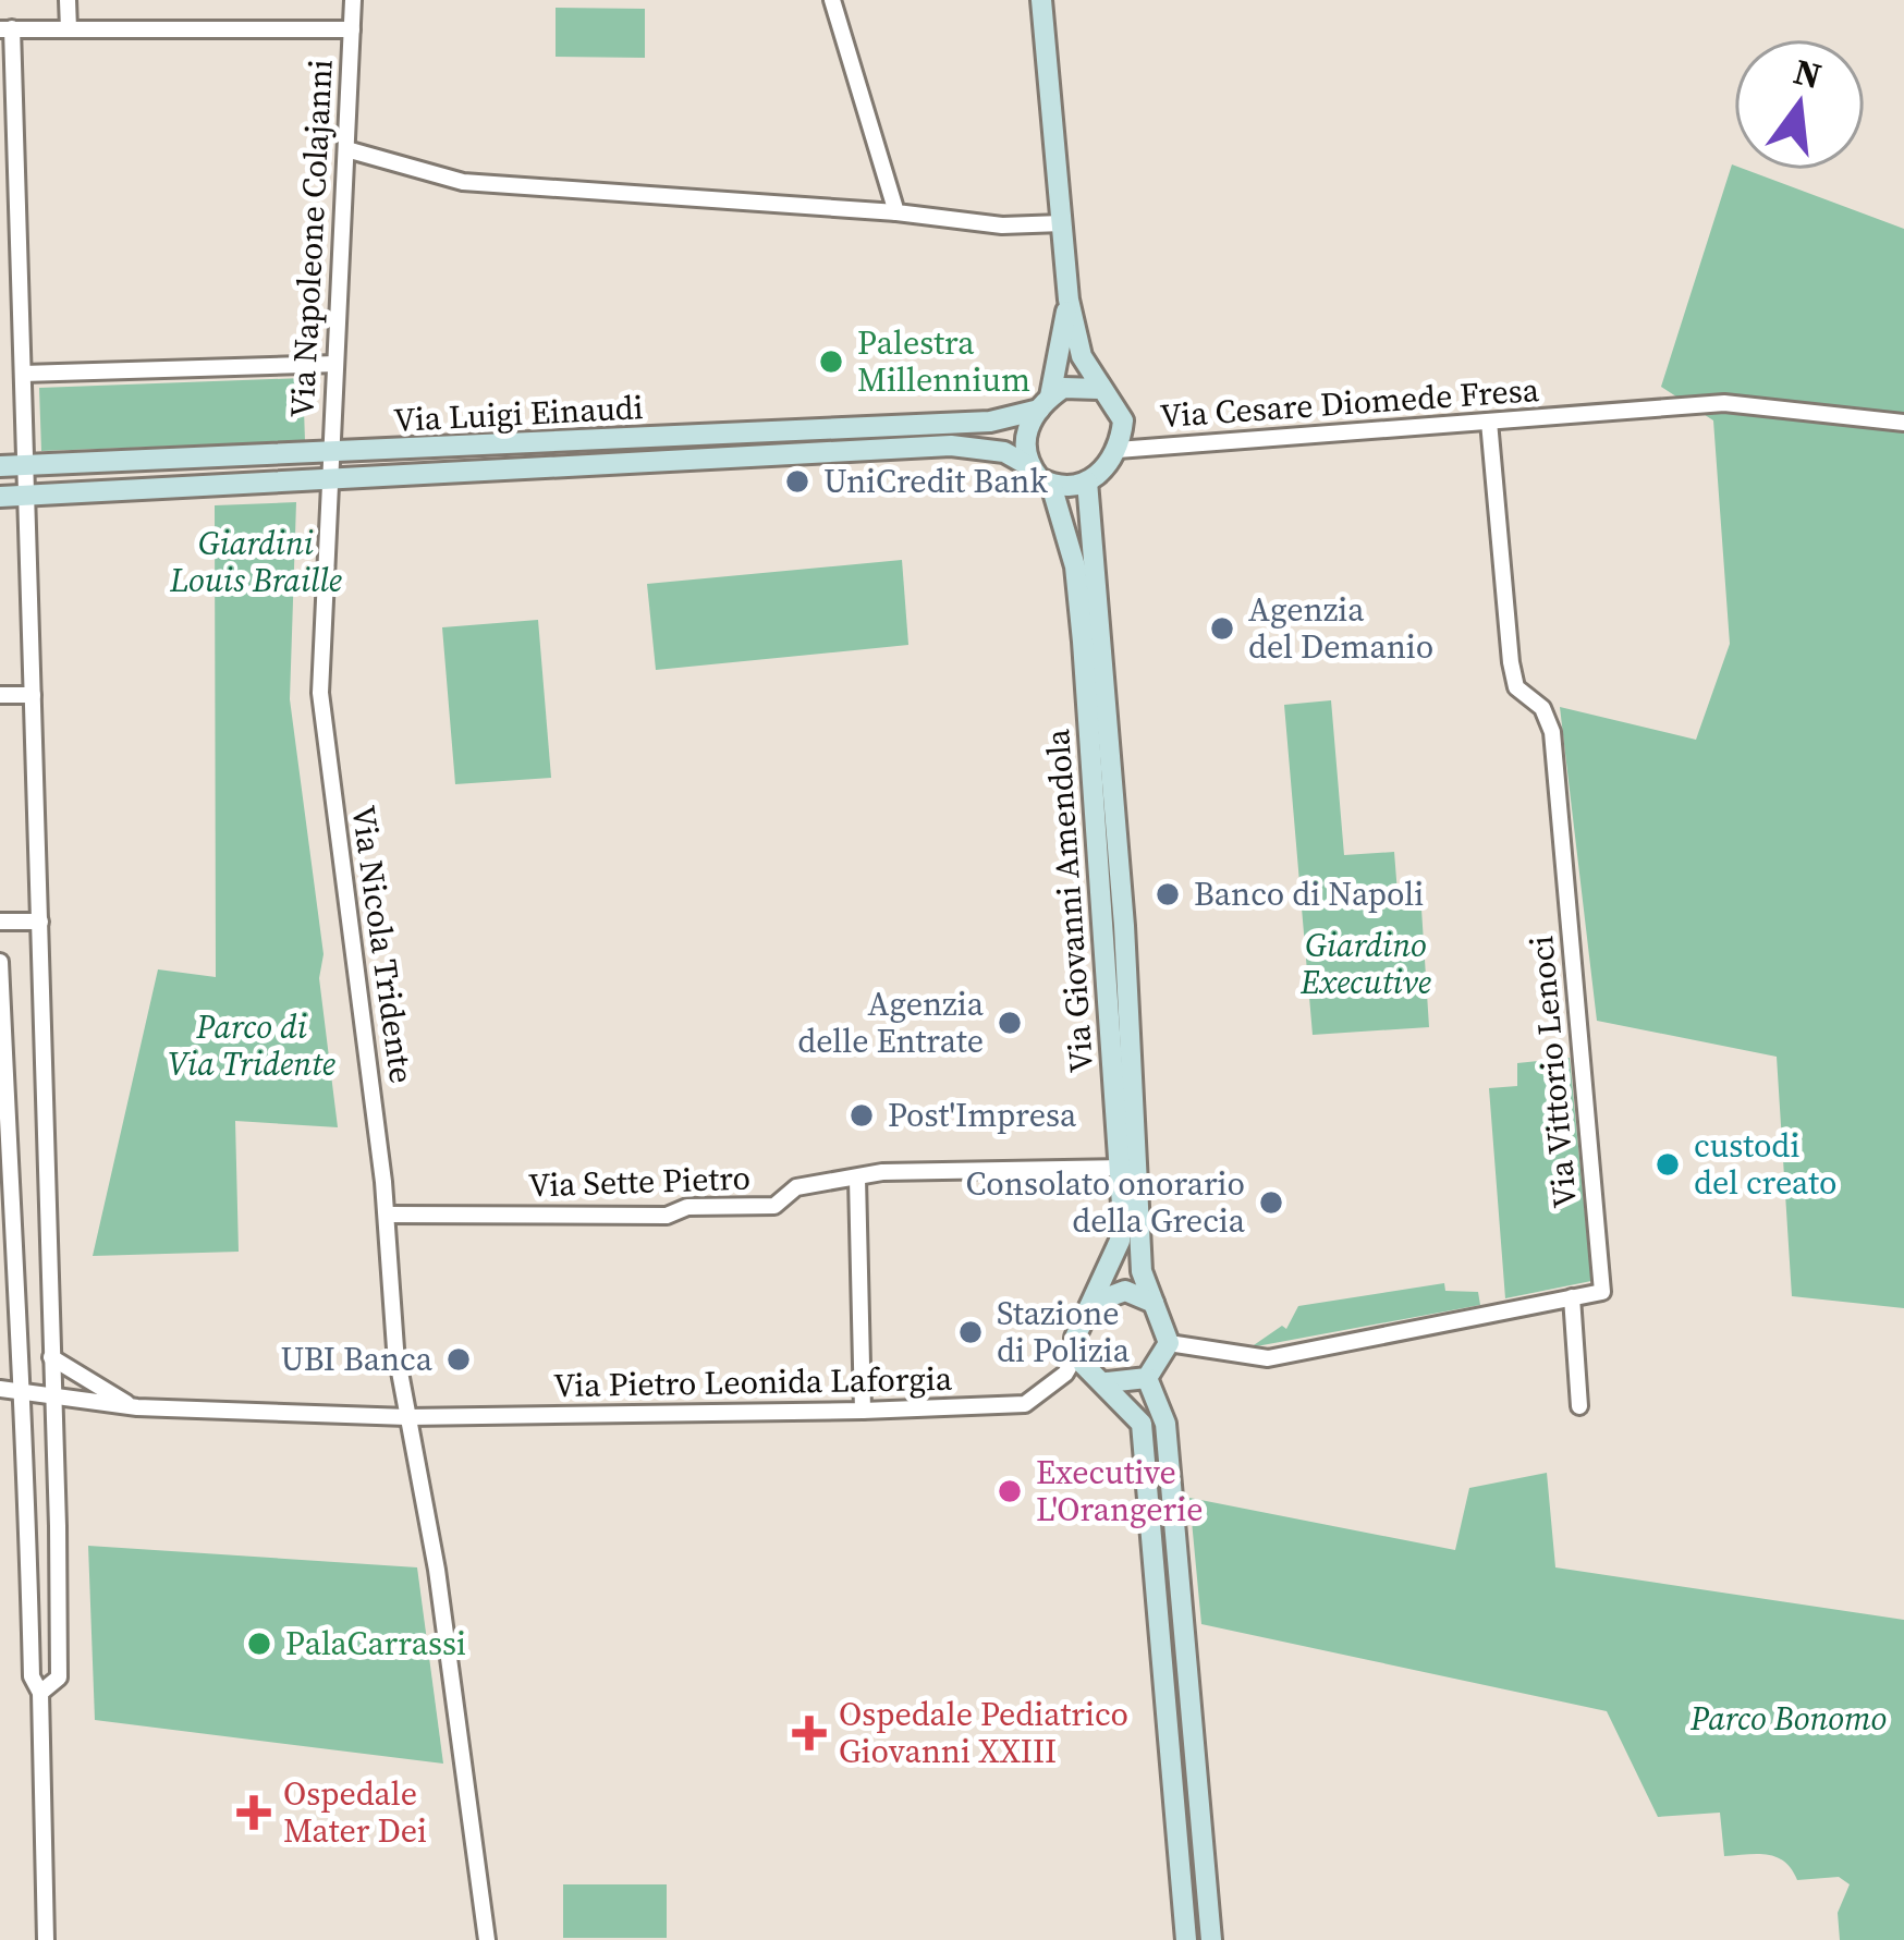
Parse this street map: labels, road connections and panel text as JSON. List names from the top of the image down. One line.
{"streets":{"main road":["Via Luigi Einaudi","Via Giovanni Amendola"],"street":["Via Napoleone Colajanni","Via Cesare Diomede Fresa","Via Nicola Tridente","Via Vittorio Lenoci","Via Sette Pietro","Via Pietro Leonida Laforgia"]},"crossings":[["Via Napoleone Colajanni","Via Luigi Einaudi"],["Via Napoleone Colajanni","Via Nicola Tridente"],["Via Cesare Diomede Fresa","Via Luigi Einaudi"],["Via Cesare Diomede Fresa","Via Giovanni Amendola"],["Via Cesare Diomede Fresa","Via Vittorio Lenoci"],["Via Luigi Einaudi","Via Giovanni Amendola"],["Via Luigi Einaudi","Via Nicola Tridente"],["Via Giovanni Amendola","Via Sette Pietro"],["Via Giovanni Amendola","Via Pietro Leonida Laforgia"],["Via Nicola Tridente","Via Sette Pietro"],["Via Nicola Tridente","Via Pietro Leonida Laforgia"]],"parks":["Giardini Louis Braille","Giardino Executive","Parco di Via Tridente","Parco Bonomo"],"places":{"other":["Palestra Millennium","UniCredit Bank","Agenzia del Demanio","Banco di Napoli","Agenzia delle Entrate","Post'Impresa","custodi del creato","Consolato onorario della Grecia","Stazione di Polizia","UBI Banca","Executive L'Orangerie","PalaCarrassi"],"health":["Ospedale Pediatrico Giovanni XXIII","Ospedale Mater Dei"]},"north":"top"}
